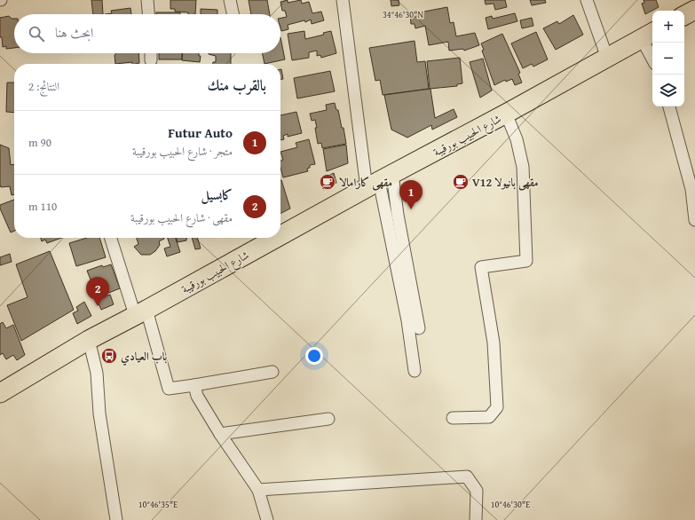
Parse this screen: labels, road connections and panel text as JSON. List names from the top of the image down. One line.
{"streets":{"main road":["شارع الحبيب بورقيبة"]},"places":{"cafe":["مقهى كارامالا","V12 مقهى بانيولا"],"bus stop":["باب العيادي"]},"page":{"map_buttons":["+","−"],"search":"ابحث هنا","heading":["بالقرب منك","النتائج: 2"],"list":[{"mark":"1","name":"Futur Auto","note":"متجر · شارع الحبيب بورقيبة","value":"90 m"},{"mark":"2","name":"كابسيل","note":"مقهى · شارع الحبيب بورقيبة","value":"110 m"}],"pins":["1","2"]},"coordinates":["34°46'30\"N","10°46'35\"E","10°46'30\"E"]}
